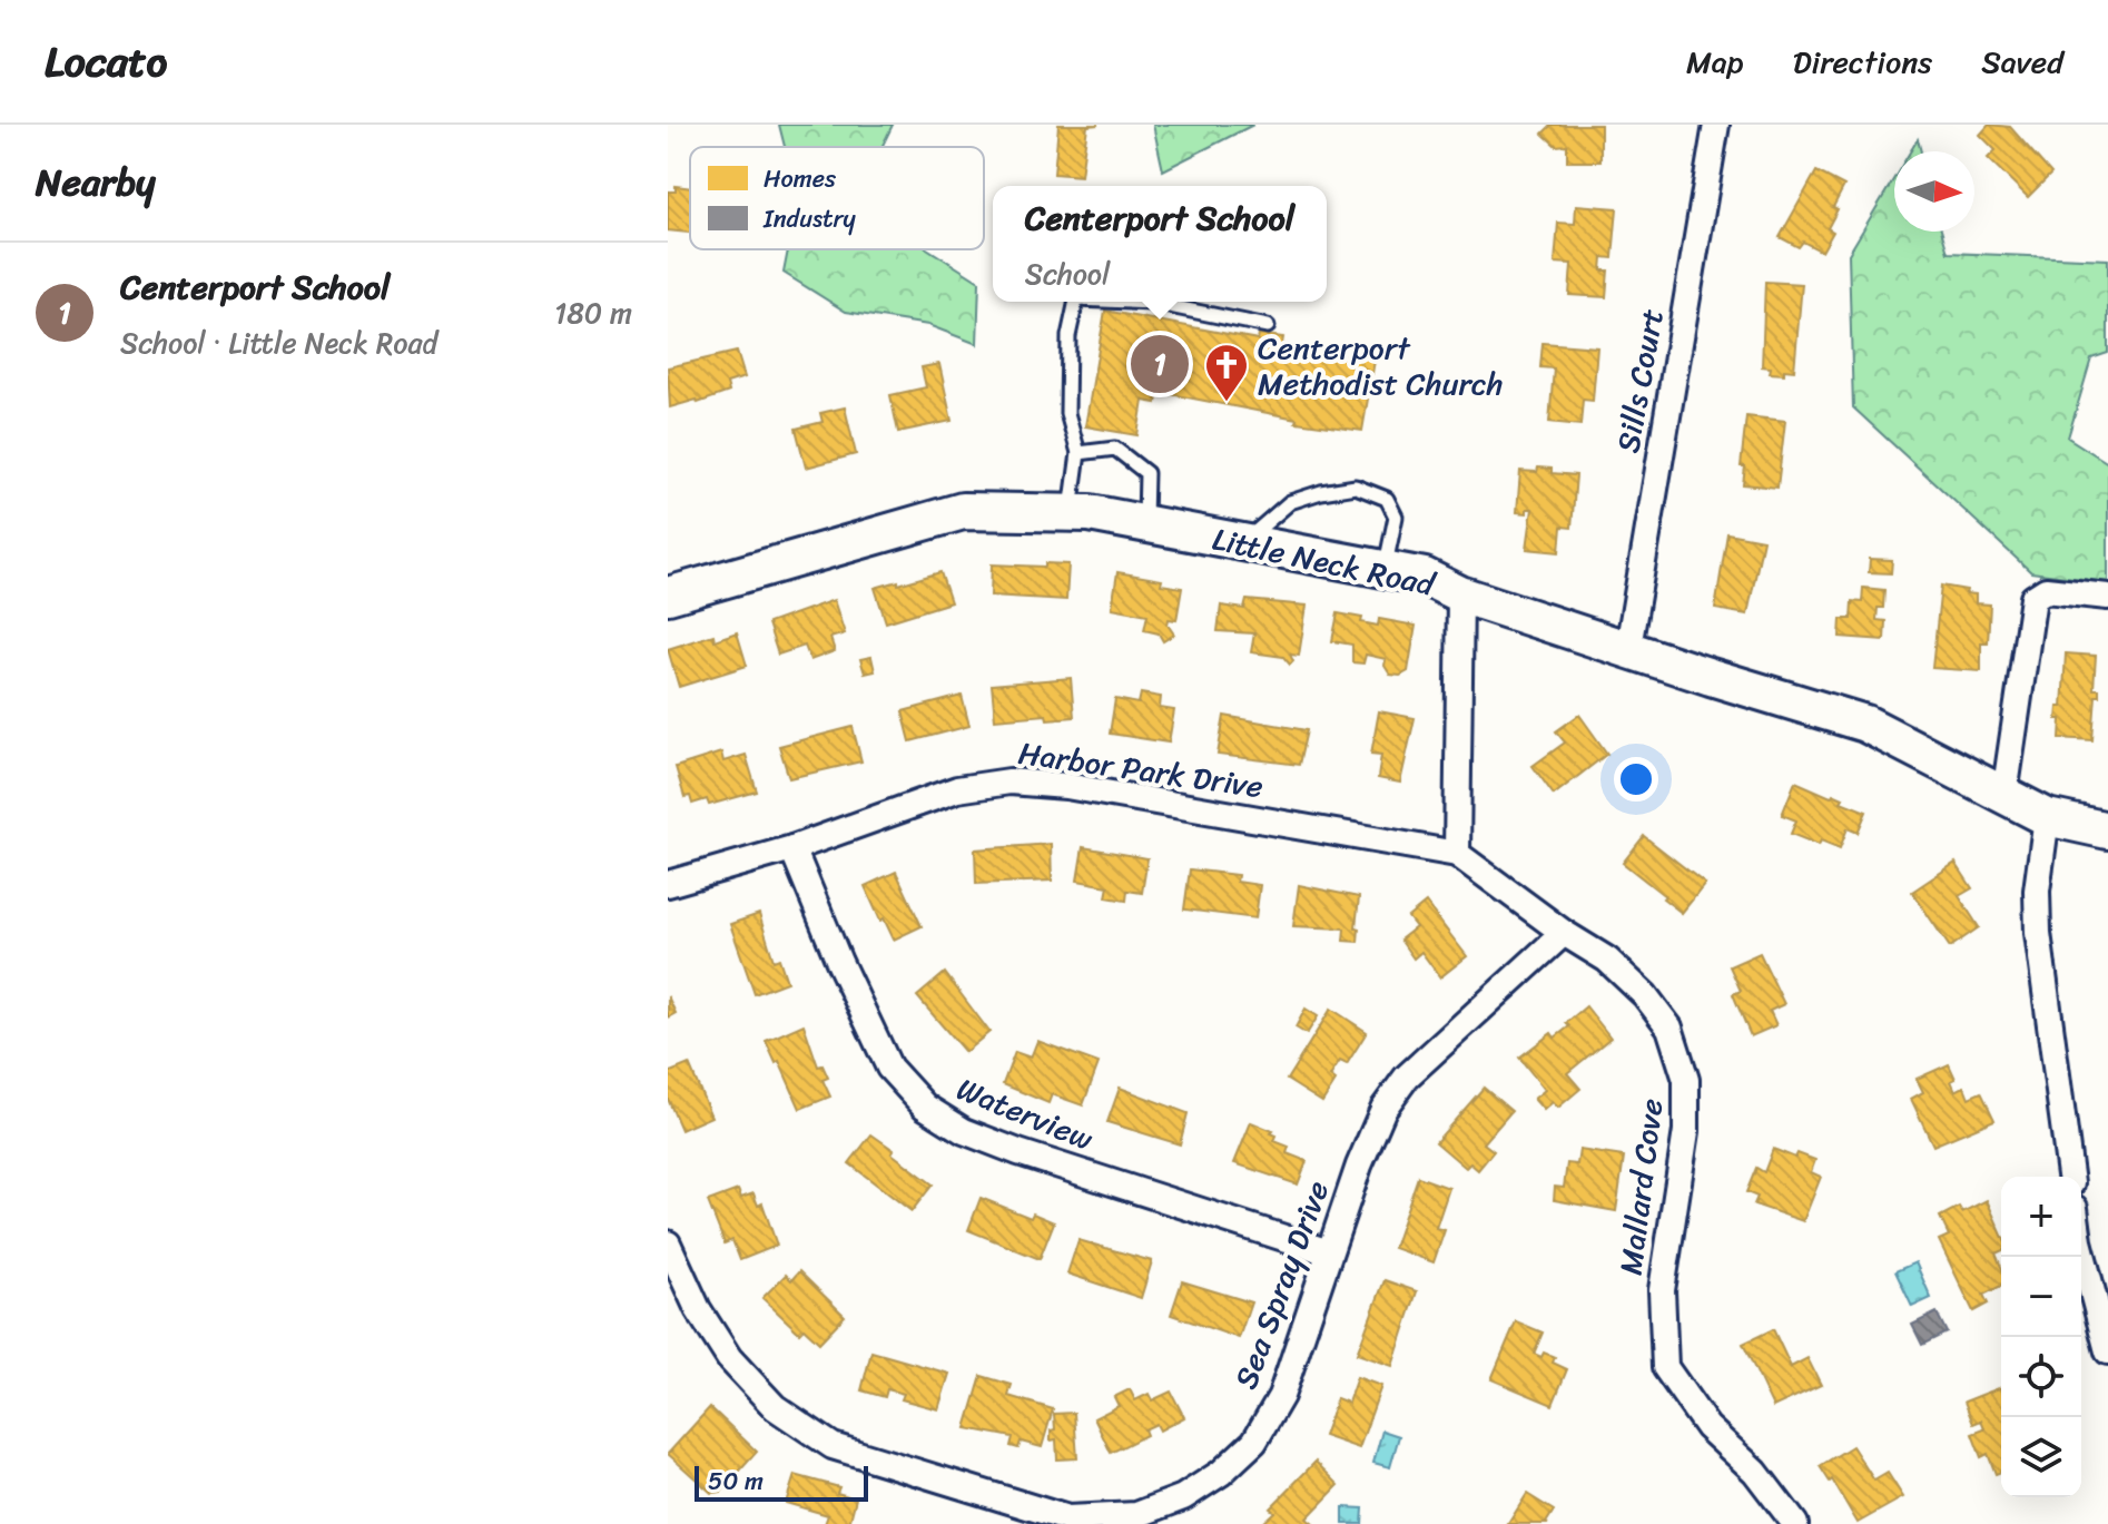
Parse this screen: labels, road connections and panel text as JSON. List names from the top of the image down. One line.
{"streets":{"street":["Sills Court","Little Neck Road","Harbor Park Drive","Waterview","Mallard Cove","Sea Spray Drive"]},"crossings":[["Sills Court","Little Neck Road"],["Harbor Park Drive","Waterview"],["Harbor Park Drive","Mallard Cove"],["Waterview","Sea Spray Drive"],["Mallard Cove","Sea Spray Drive"]],"places":{"church":["Centerport Methodist Church"]},"legend":["Homes","Industry"],"scale_bar":"50 m","north":"right","page":{"header":"Locato","nav":["Map","Directions","Saved"],"heading":"Nearby","popup":["Centerport School","School"],"list":[{"mark":"1","name":"Centerport School","note":"School · Little Neck Road","value":"180 m"}],"pins":"1","map_buttons":["+","−"],"scale":"50 m"}}
